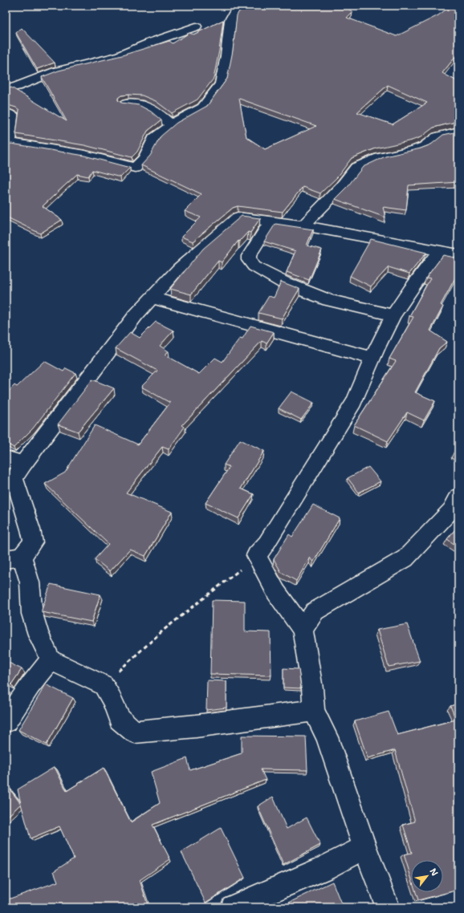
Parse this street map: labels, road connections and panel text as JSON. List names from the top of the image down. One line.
{"north":"top right"}
